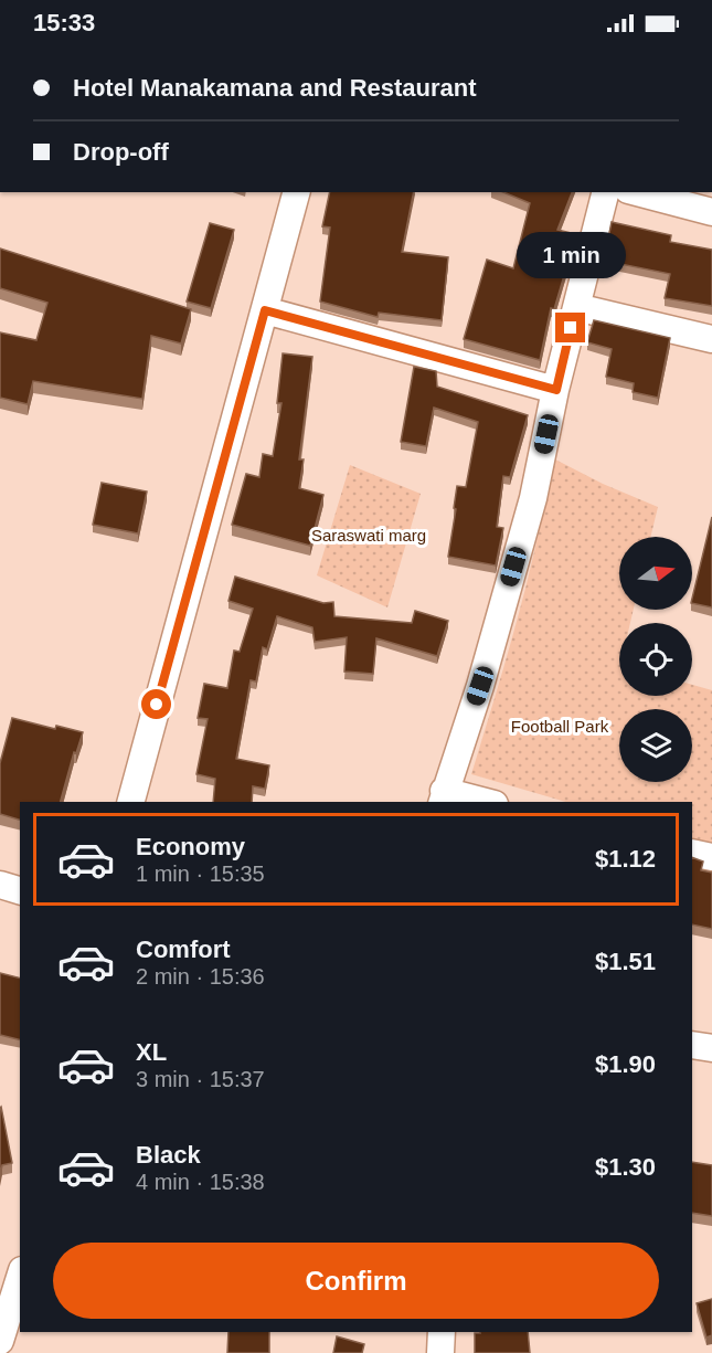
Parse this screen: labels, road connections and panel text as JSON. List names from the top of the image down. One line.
{"parks":["Saraswati marg","Football Park"],"north":"right","page":{"status":"15:33","banner":["Hotel Manakamana and Restaurant","Drop-off"],"bubble":"1 min","list":[{"name":"Economy","note":"1 min · 15:35","value":"$1.12"},{"name":"Comfort","note":"2 min · 15:36","value":"$1.51"},{"name":"XL","note":"3 min · 15:37","value":"$1.90"},{"name":"Black","note":"4 min · 15:38","value":"$1.30"}],"buttons":"Confirm"}}
